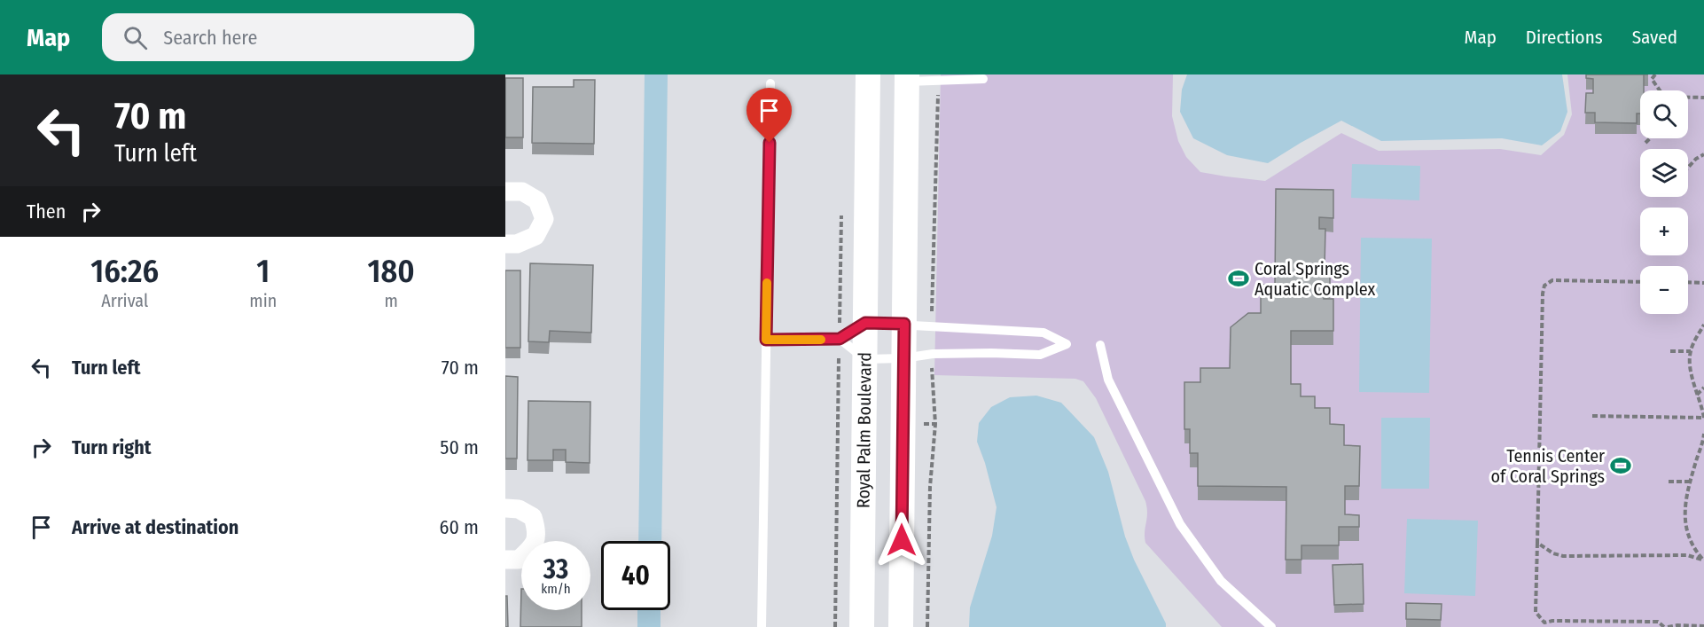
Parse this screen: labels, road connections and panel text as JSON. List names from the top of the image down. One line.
{"streets":{"street":["Royal Palm Boulevard"]},"places":{"sports":["Coral Springs Aquatic Complex","Tennis Center of Coral Springs"]},"page":{"header":"Map","search":"Search here","nav":["Map","Directions","Saved"],"turn":["70 m","Turn left"],"map_buttons":["+","−"],"then":"Then","eta":["16:26","Arrival","1","min","180","m"],"list":[{"name":"Turn left","value":"70 m"},{"name":"Turn right","value":"50 m"},{"name":"Arrive at destination","value":"60 m"}],"speed":"33 km/h","limit":"40"}}
